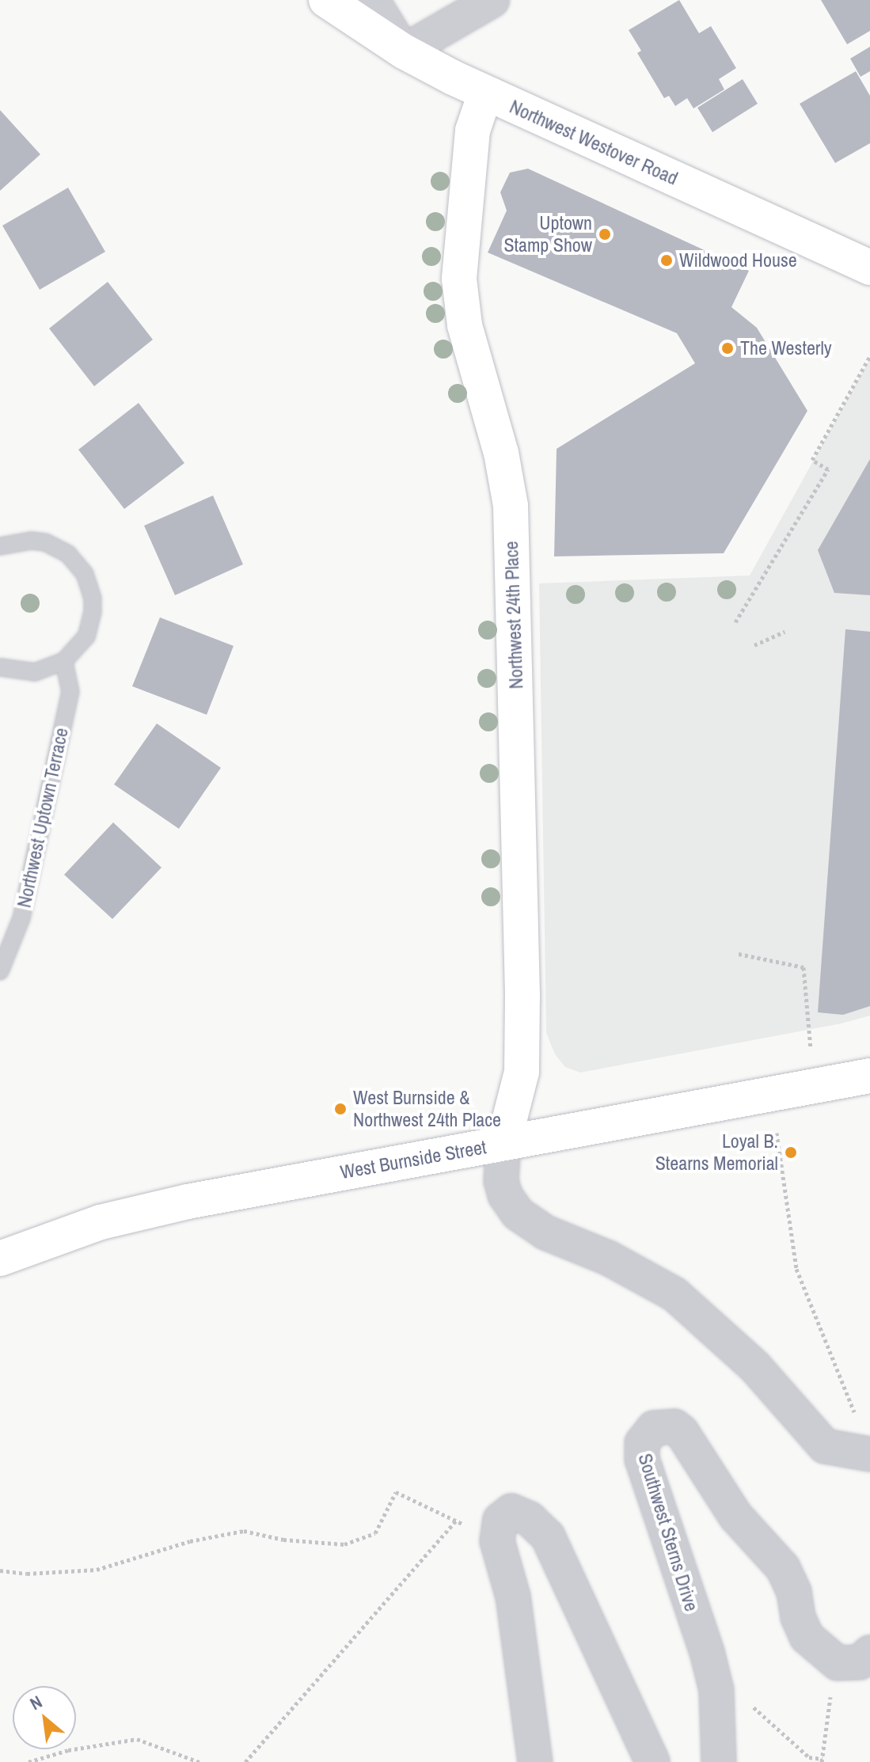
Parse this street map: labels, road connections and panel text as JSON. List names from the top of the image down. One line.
{"streets":{"street":["Northwest Westover Road","Northwest 24th Place","West Burnside Street","Southwest Sterns Drive"],"lane":["Northwest Uptown Terrace"]},"crossings":[["Northwest Westover Road","Northwest 24th Place"],["Northwest 24th Place","West Burnside Street"]],"places":["Uptown Stamp Show","Wildwood House","The Westerly","West Burnside & Northwest 24th Place","Loyal B. Stearns Memorial"],"north":"top left"}
